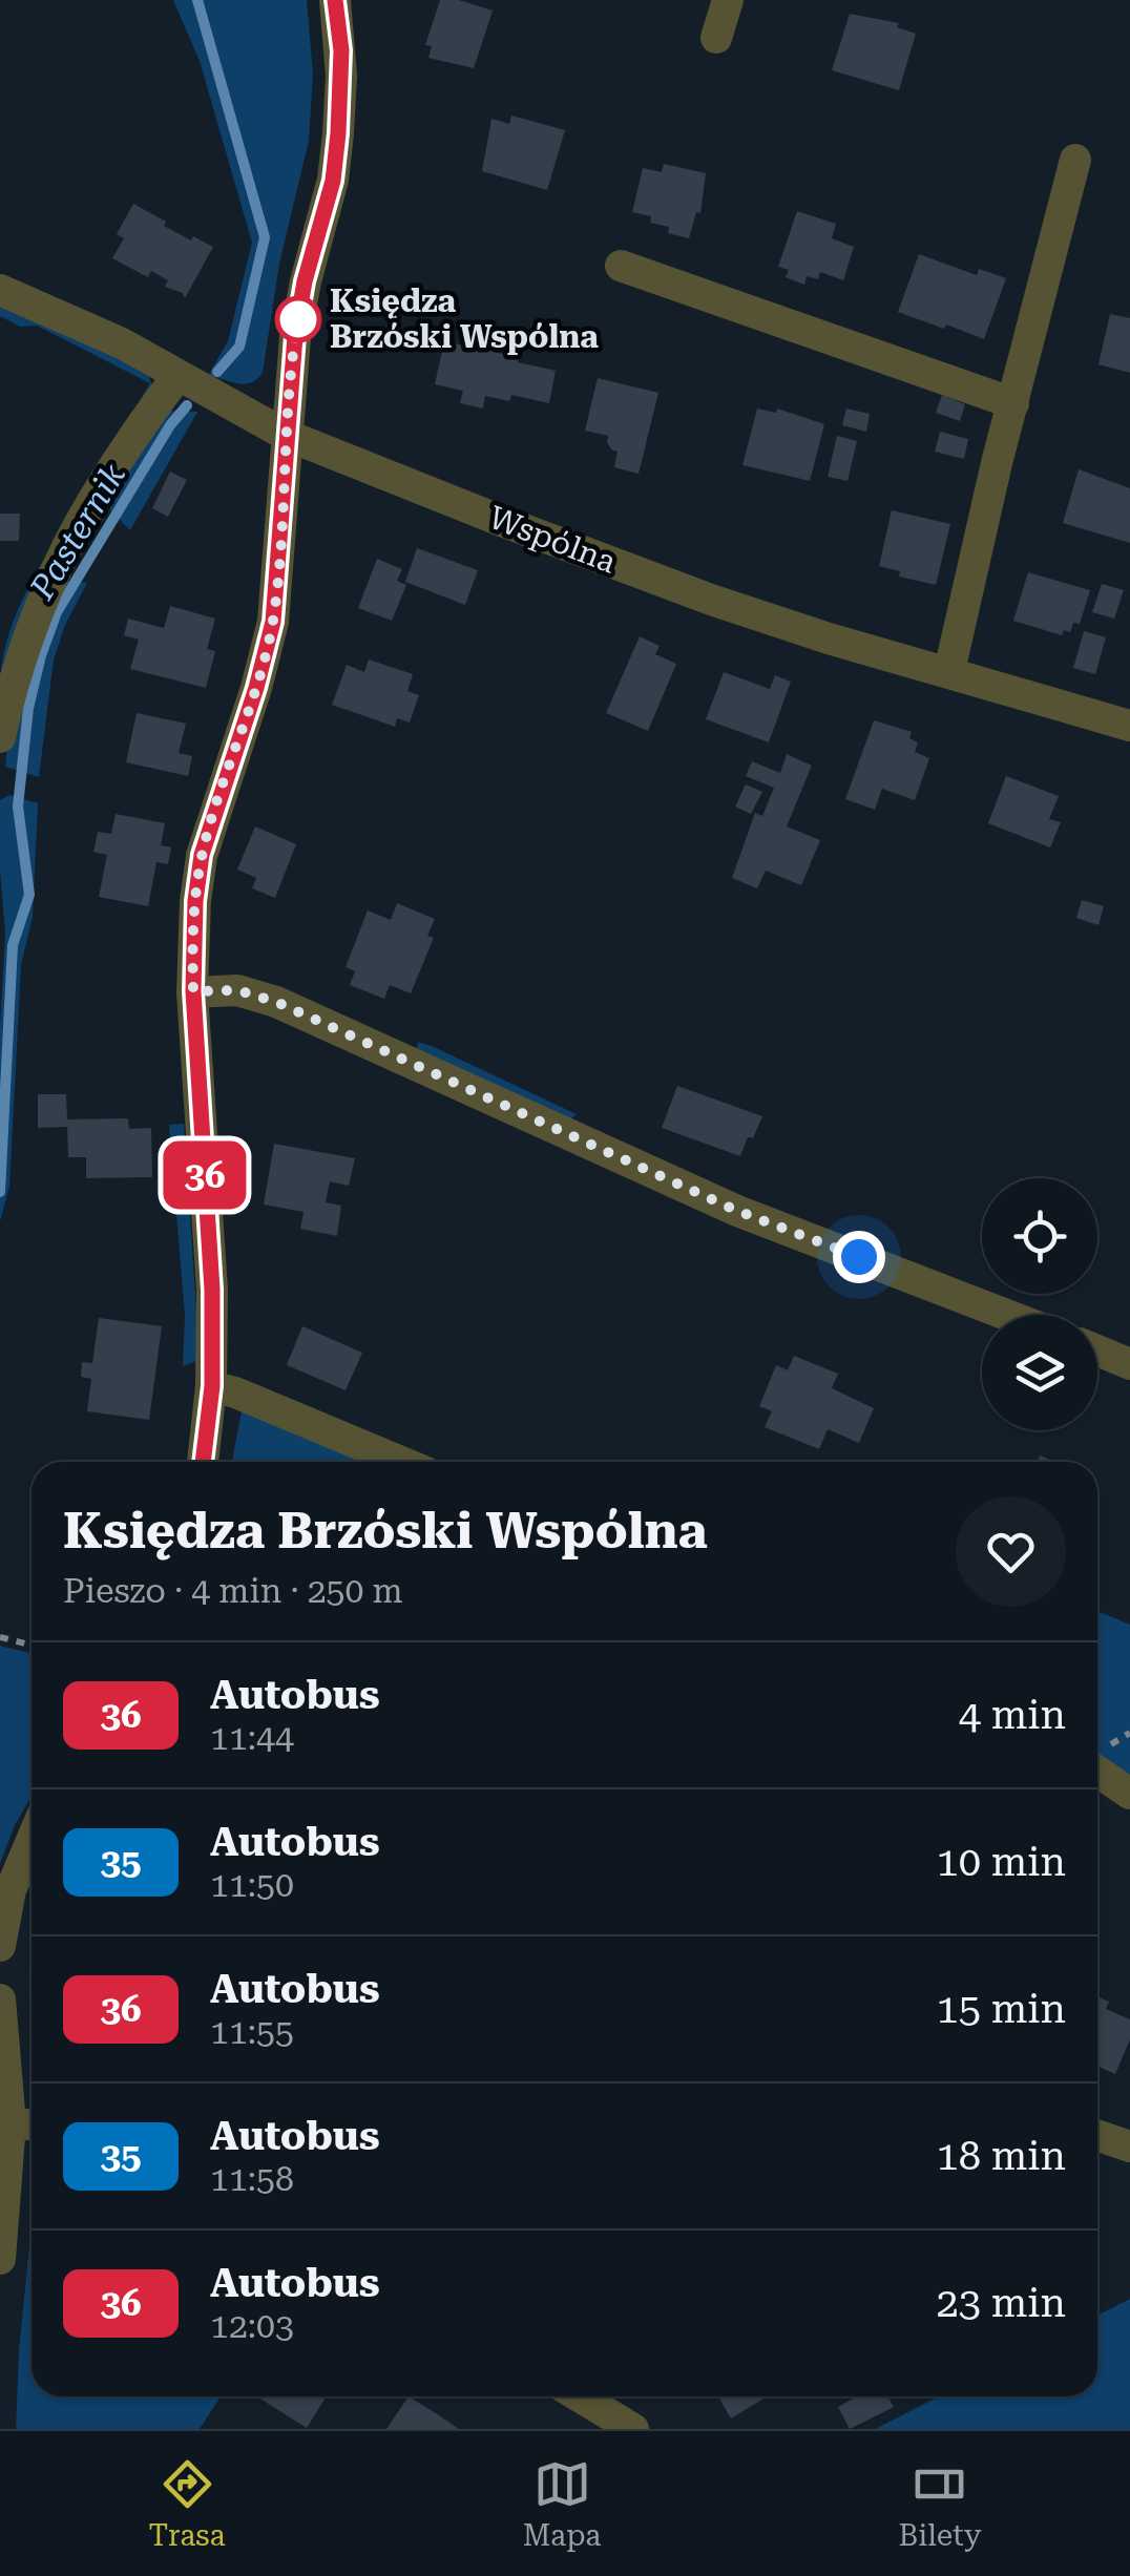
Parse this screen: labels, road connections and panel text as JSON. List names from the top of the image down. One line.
{"streets":{"street":["Wspólna"]},"water":["Pasternik"],"places":["Księdza Brzóski Wspólna"],"lines":["bus line 36"],"page":{"on_map":"36","heading":["Księdza Brzóski Wspólna","Pieszo · 4 min · 250 m"],"list":[{"mark":"36","name":"Autobus","note":"11:44","value":"4 min"},{"mark":"35","name":"Autobus","note":"11:50","value":"10 min"},{"mark":"36","name":"Autobus","note":"11:55","value":"15 min"},{"mark":"35","name":"Autobus","note":"11:58","value":"18 min"},{"mark":"36","name":"Autobus","note":"12:03","value":"23 min"}],"tabs":["Trasa","Mapa","Bilety"]}}
